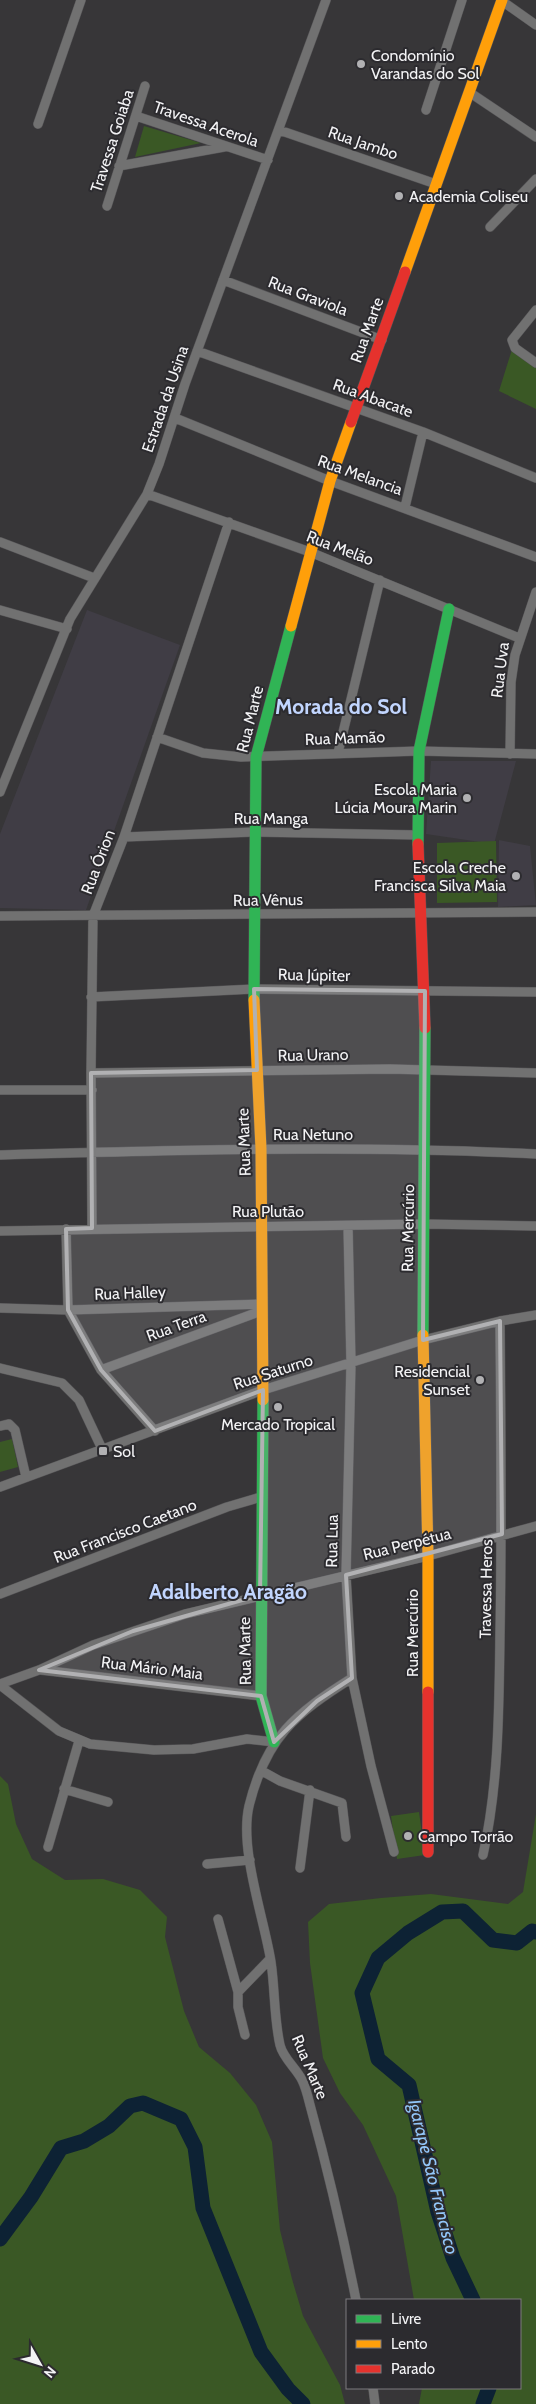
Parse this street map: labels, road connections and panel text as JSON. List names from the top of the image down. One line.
{"streets":{"street":["Travessa Acerola","Travessa Goiaba","Rua Jambo","Rua Graviola","Rua Marte","Rua Abacate","Estrada da Usina","Rua Melancia","Rua Melão","Rua Uva","Rua Mamão","Rua Manga","Rua Órion","Rua Vênus","Rua Júpiter","Rua Urano","Rua Netuno","Rua Plutão","Rua Mercúrio","Rua Halley","Rua Terra","Rua Saturno","Rua Francisco Caetano","Rua Lua","Rua Perpétua","Travessa Heros","Rua Mário Maia"]},"crossings":[["Travessa Acerola","Travessa Goiaba"],["Travessa Acerola","Estrada da Usina"],["Rua Jambo","Rua Marte"],["Rua Jambo","Estrada da Usina"],["Rua Graviola","Rua Marte"],["Rua Graviola","Estrada da Usina"],["Rua Marte","Rua Abacate"],["Rua Marte","Rua Melancia"],["Rua Marte","Rua Melão"],["Rua Marte","Rua Mamão"],["Rua Marte","Rua Manga"],["Rua Marte","Rua Vênus"],["Rua Marte","Rua Júpiter"],["Rua Marte","Rua Urano"],["Rua Marte","Rua Netuno"],["Rua Marte","Rua Plutão"],["Rua Marte","Rua Halley"],["Rua Marte","Rua Terra"],["Rua Marte","Rua Saturno"],["Rua Marte","Rua Francisco Caetano"],["Rua Marte","Rua Perpétua"],["Rua Marte","Rua Mário Maia"],["Rua Abacate","Estrada da Usina"],["Estrada da Usina","Rua Melancia"],["Estrada da Usina","Rua Melão"],["Rua Melão","Rua Uva"],["Rua Melão","Rua Órion"],["Rua Melão","Rua Mercúrio"],["Rua Uva","Rua Mamão"],["Rua Mamão","Rua Órion"],["Rua Mamão","Rua Mercúrio"],["Rua Manga","Rua Órion"],["Rua Manga","Rua Mercúrio"],["Rua Órion","Rua Vênus"],["Rua Órion","Rua Júpiter"],["Rua Órion","Rua Urano"],["Rua Órion","Rua Netuno"],["Rua Órion","Rua Plutão"],["Rua Vênus","Rua Mercúrio"],["Rua Júpiter","Rua Mercúrio"],["Rua Urano","Rua Mercúrio"],["Rua Netuno","Rua Mercúrio"],["Rua Plutão","Rua Mercúrio"],["Rua Plutão","Rua Lua"],["Rua Mercúrio","Rua Saturno"],["Rua Mercúrio","Rua Perpétua"],["Rua Halley","Rua Terra"],["Rua Saturno","Rua Lua"],["Rua Saturno","Travessa Heros"],["Rua Lua","Rua Perpétua"],["Rua Perpétua","Travessa Heros"],["Rua Perpétua","Rua Mário Maia"]],"districts":["Morada do Sol","Adalberto Aragão"],"water":["Igarapé São Francisco"],"places":{"other":["Condomínio Varandas do Sol","Academia Coliseu","Escola Maria Lúcia Moura Marin","Escola Creche Francisca Silva Maia","Residencial Sunset","Mercado Tropical","Campo Torrão"],"transit":["Sol"]},"legend":["Livre","Lento","Parado"],"north":"bottom right"}
